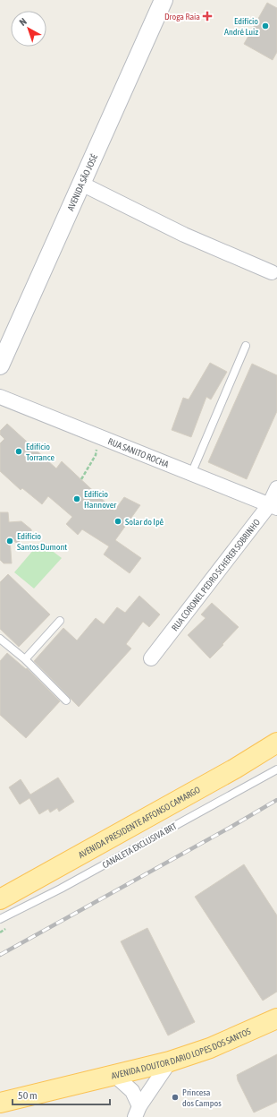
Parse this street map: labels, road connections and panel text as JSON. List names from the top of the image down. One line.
{"streets":{"main road":["AVENIDA PRESIDENTE AFFONSO CAMARGO","AVENIDA DOUTOR DARIO LOPES DOS SANTOS"],"street":["AVENIDA SÃO JOSÉ","RUA SANITO ROCHA","RUA CORONEL PEDRO SCHERER SOBRINHO"],"lane":["CANALETA EXCLUSIVA BRT"]},"crossings":[["RUA SANITO ROCHA","RUA CORONEL PEDRO SCHERER SOBRINHO"]],"places":{"health":["Droga Raia"],"other":["Edifício André Luiz","Edifício Torrance","Edifício Hannover","Solar do Ipê","Edifício Santos Dumont","Princesa dos Campos"]},"scale_bar":"50 m","north":"top left"}
